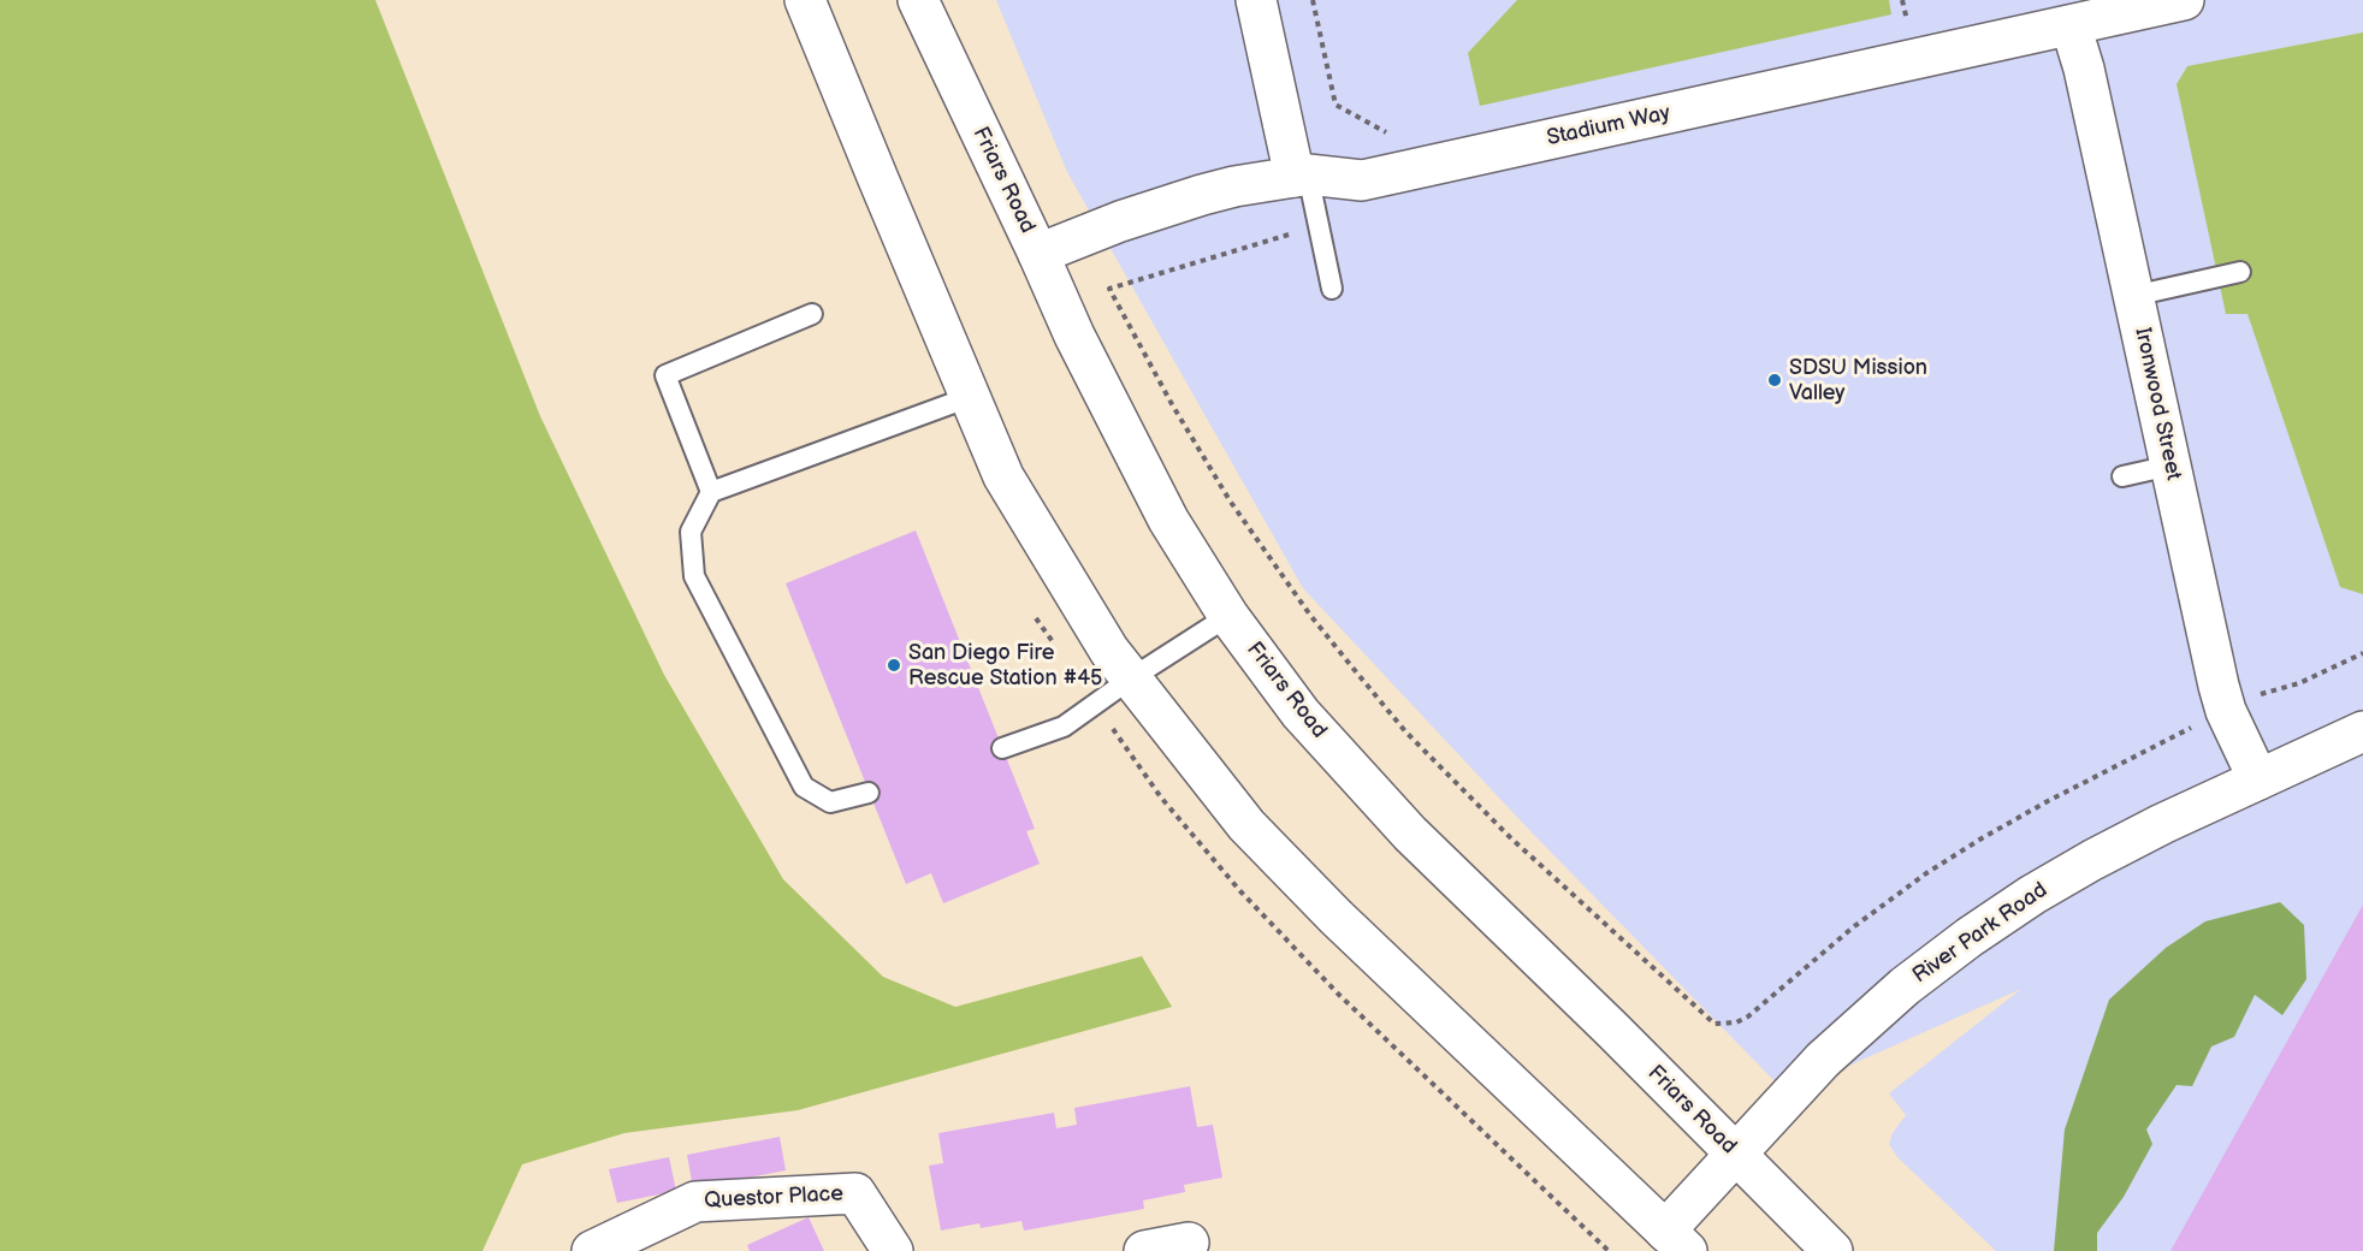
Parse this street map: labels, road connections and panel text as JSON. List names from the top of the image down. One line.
{"streets":{"main road":["Stadium Way","Friars Road","Ironwood Street","River Park Road","Questor Place"]},"crossings":[["Stadium Way","Friars Road"],["Stadium Way","Ironwood Street"],["Friars Road","River Park Road"],["Ironwood Street","River Park Road"]],"places":["SDSU Mission Valley","San Diego Fire Rescue Station #45"]}
